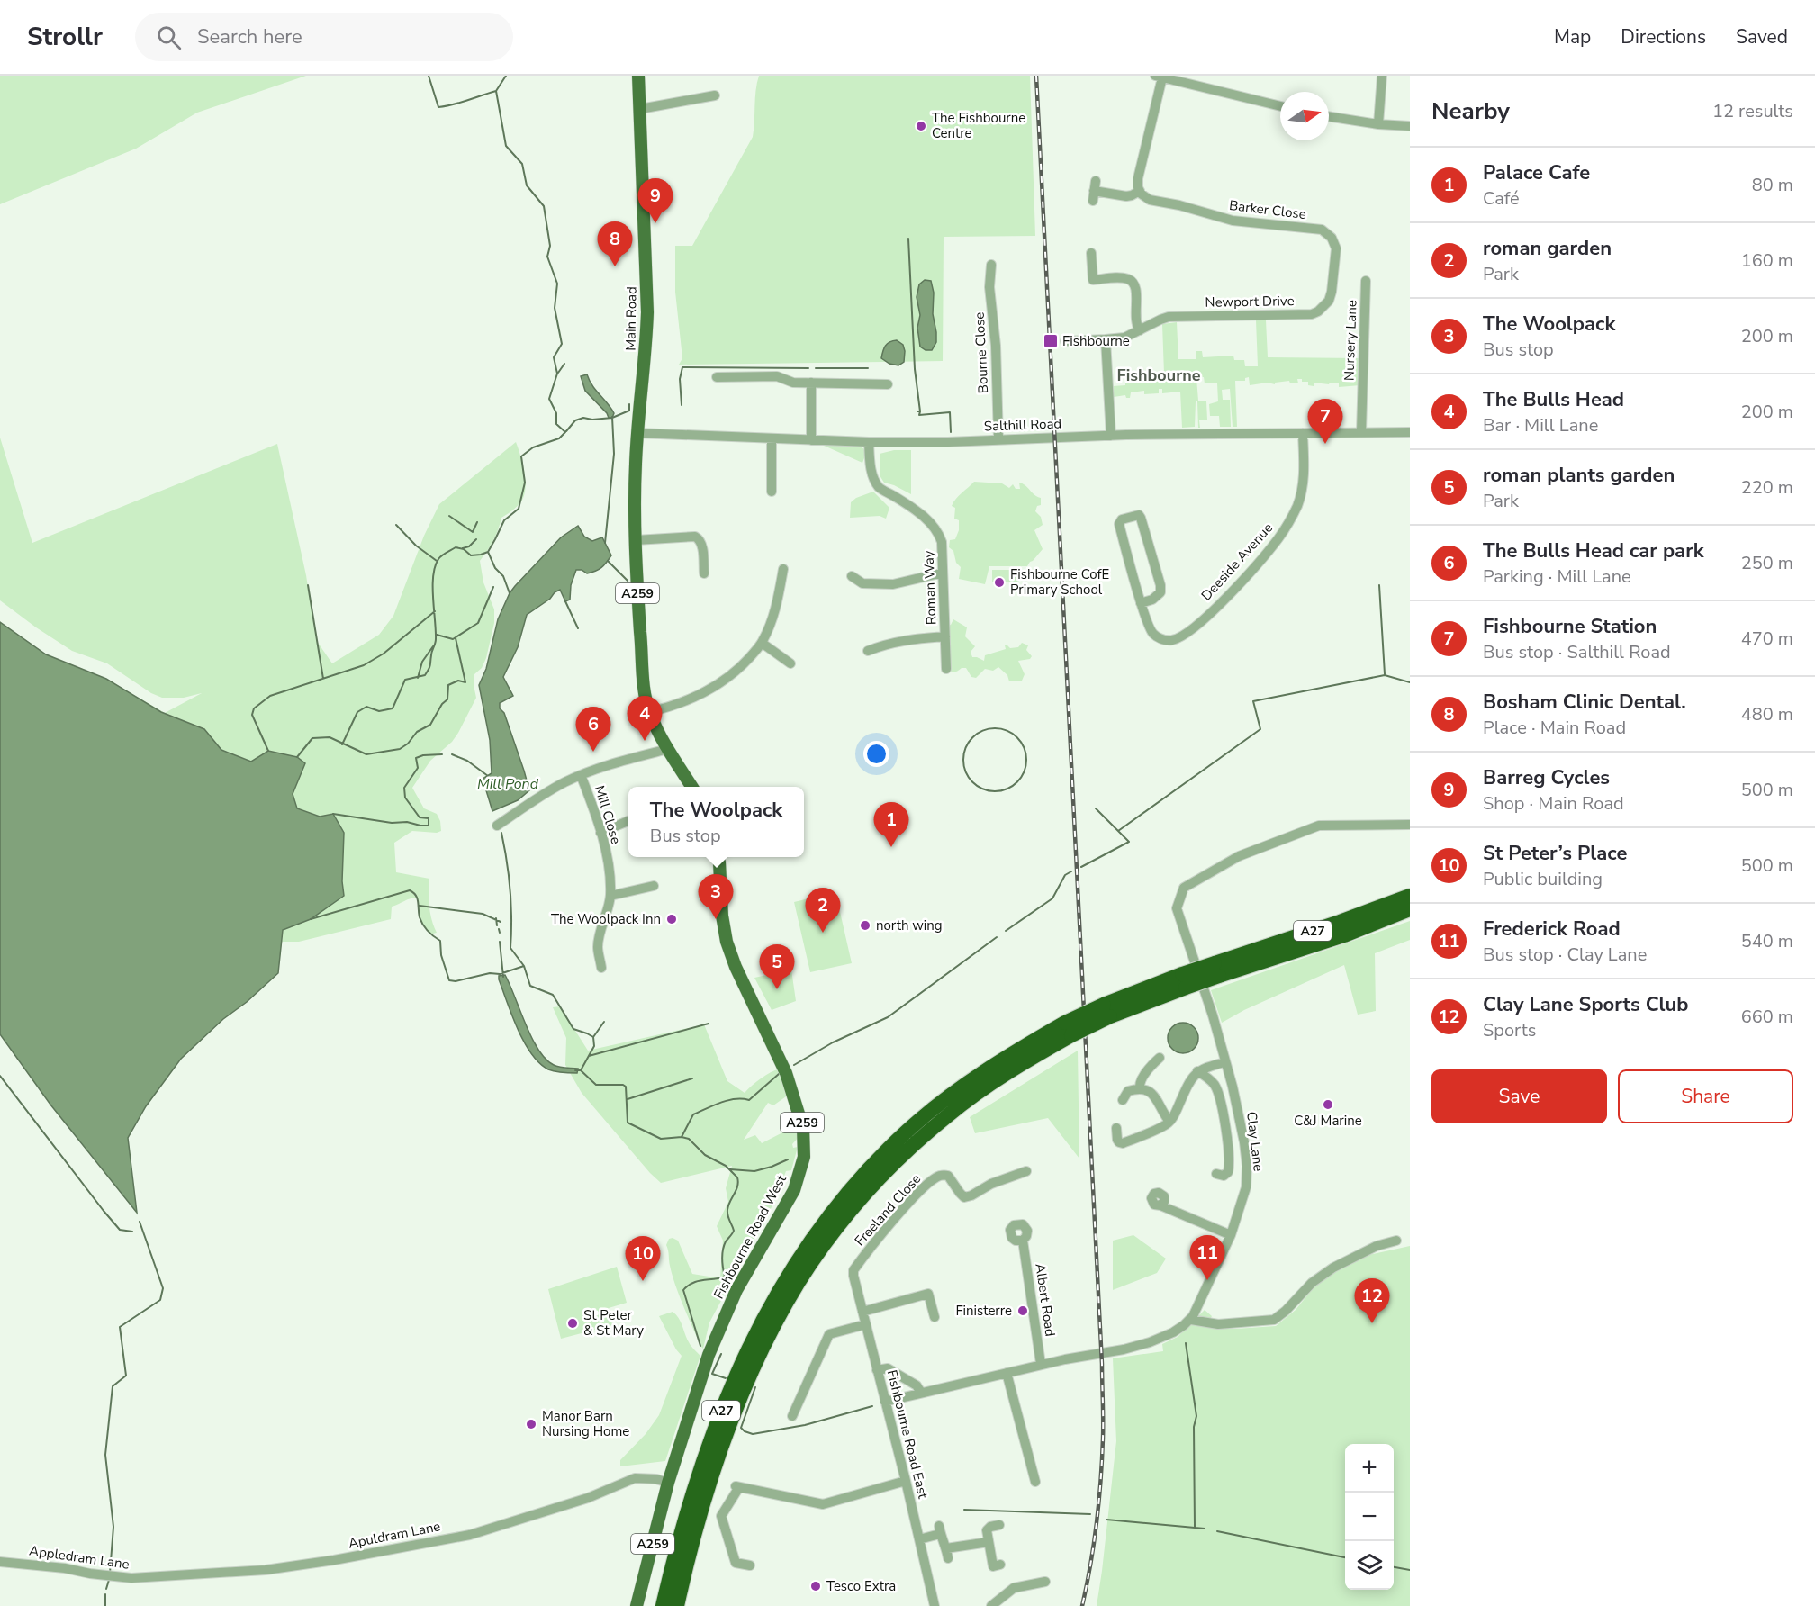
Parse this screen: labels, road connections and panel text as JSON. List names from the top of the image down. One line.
{"streets":{"highway":["A27"],"main road":["Main Road","A259","Fishbourne Road West"],"street":["Barker Close","Newport Drive","Nursery Lane","Bourne Close","Salthill Road","Deeside Avenue","Roman Way","Mill Close","Clay Lane","Freeland Close","Albert Road","Fishbourne Road East","Apuldram Lane","Appledram Lane"]},"crossings":[["Barker Close","Newport Drive"],["Main Road","Salthill Road"],["Main Road","A259"],["Nursery Lane","Salthill Road"],["Bourne Close","Salthill Road"],["Salthill Road","Deeside Avenue"],["Salthill Road","Roman Way"],["Salthill Road","A259"],["Clay Lane","Albert Road"],["Clay Lane","Fishbourne Road East"],["Freeland Close","Fishbourne Road East"],["Fishbourne Road West","Apuldram Lane"],["Apuldram Lane","Appledram Lane"]],"districts":["Fishbourne"],"water":["Mill Pond"],"places":{"other":["The Fishbourne Centre","Fishbourne CofE Primary School","The Woolpack Inn","north wing","C&J Marine","Finisterre","St Peter & St Mary","Manor Barn Nursing Home","Tesco Extra"],"transit":["Fishbourne"]},"north":"right","page":{"header":"Strollr","search":"Search here","nav":["Map","Directions","Saved"],"heading":["Nearby","12 results"],"list":[{"mark":"1","name":"Palace Cafe","note":"Café","value":"80 m"},{"mark":"2","name":"roman garden","note":"Park","value":"160 m"},{"mark":"3","name":"The Woolpack","note":"Bus stop","value":"200 m"},{"mark":"4","name":"The Bulls Head","note":"Bar · Mill Lane","value":"200 m"},{"mark":"5","name":"roman plants garden","note":"Park","value":"220 m"},{"mark":"6","name":"The Bulls Head car park","note":"Parking · Mill Lane","value":"250 m"},{"mark":"7","name":"Fishbourne Station","note":"Bus stop · Salthill Road","value":"470 m"},{"mark":"8","name":"Bosham Clinic Dental.","note":"Place · Main Road","value":"480 m"},{"mark":"9","name":"Barreg Cycles","note":"Shop · Main Road","value":"500 m"},{"mark":"10","name":"St Peter’s Place","note":"Public building","value":"500 m"},{"mark":"11","name":"Frederick Road","note":"Bus stop · Clay Lane","value":"540 m"},{"mark":"12","name":"Clay Lane Sports Club","note":"Sports","value":"660 m"}],"pins":["9","8","7","4","6","1","3","2","5","11","10","12"],"popup":["The Woolpack","Bus stop"],"buttons":["Save","Share"],"map_buttons":["+","−"]}}
